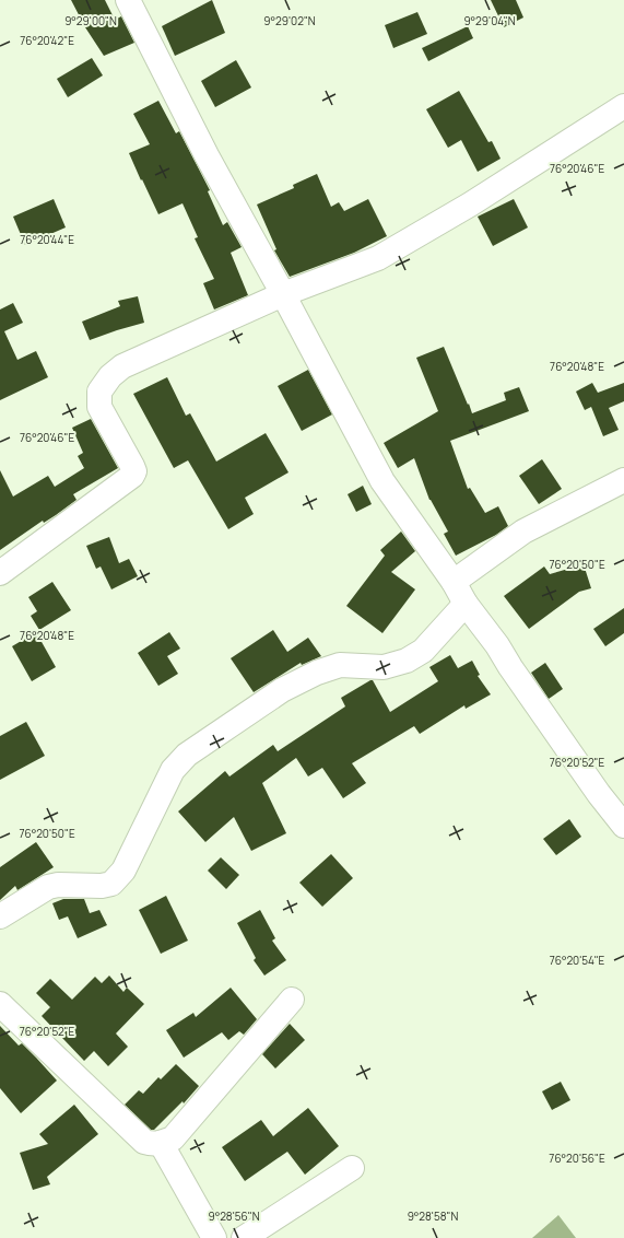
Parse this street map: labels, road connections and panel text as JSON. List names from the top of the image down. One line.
{"coordinates":["9°29'00\"N","9°29'02\"N","9°29'04\"N","76°20'42\"E","76°20'46\"E","76°20'44\"E","76°20'48\"E","76°20'50\"E","76°20'52\"E","76°20'54\"E","76°20'56\"E","9°28'56\"N","9°28'58\"N"]}
